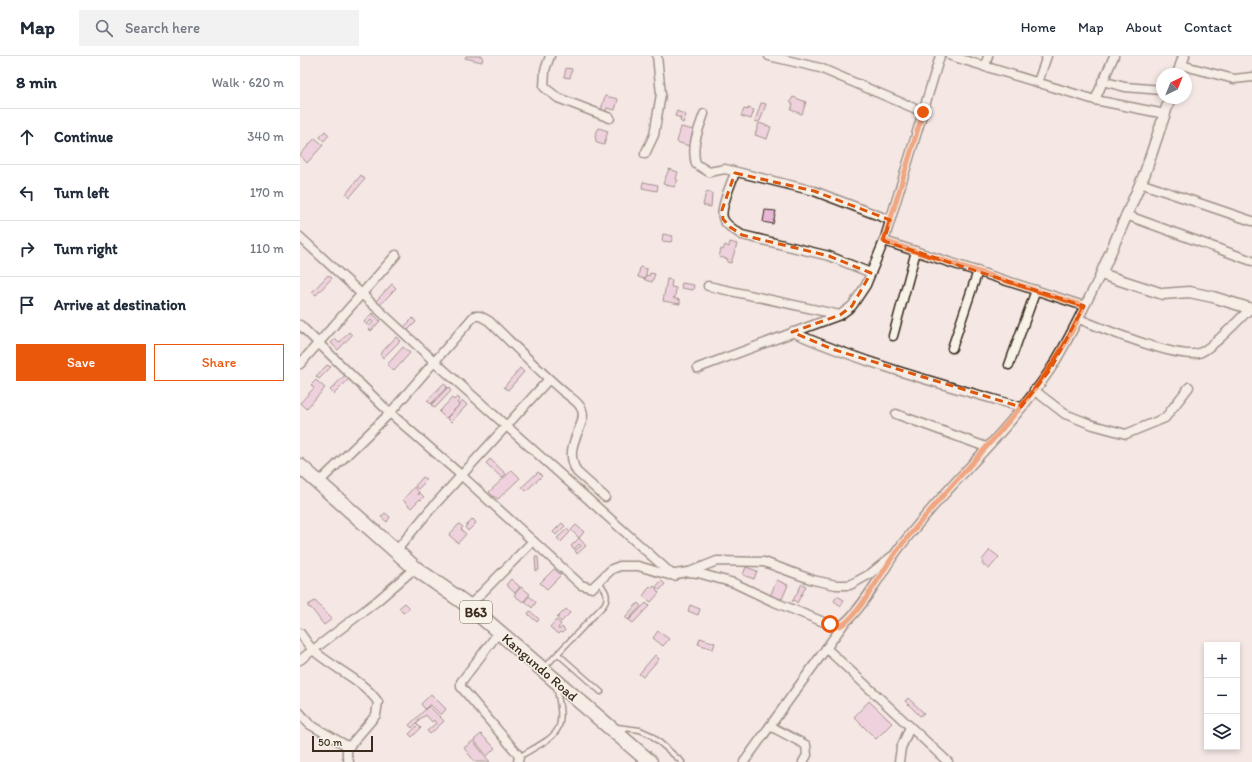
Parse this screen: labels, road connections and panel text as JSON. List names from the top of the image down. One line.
{"streets":{"highway":["B63","Kangundo Road"]},"scale_bar":"50 m","north":"top right","page":{"header":"Map","search":"Search here","nav":["Home","Map","About","Contact"],"heading":["8 min","Walk · 620 m"],"list":[["Continue","340 m"],["Turn left","170 m"],["Turn right","110 m"],"Arrive at destination"],"buttons":["Save","Share"],"map_buttons":["+","−"],"scale":"50 m"}}
